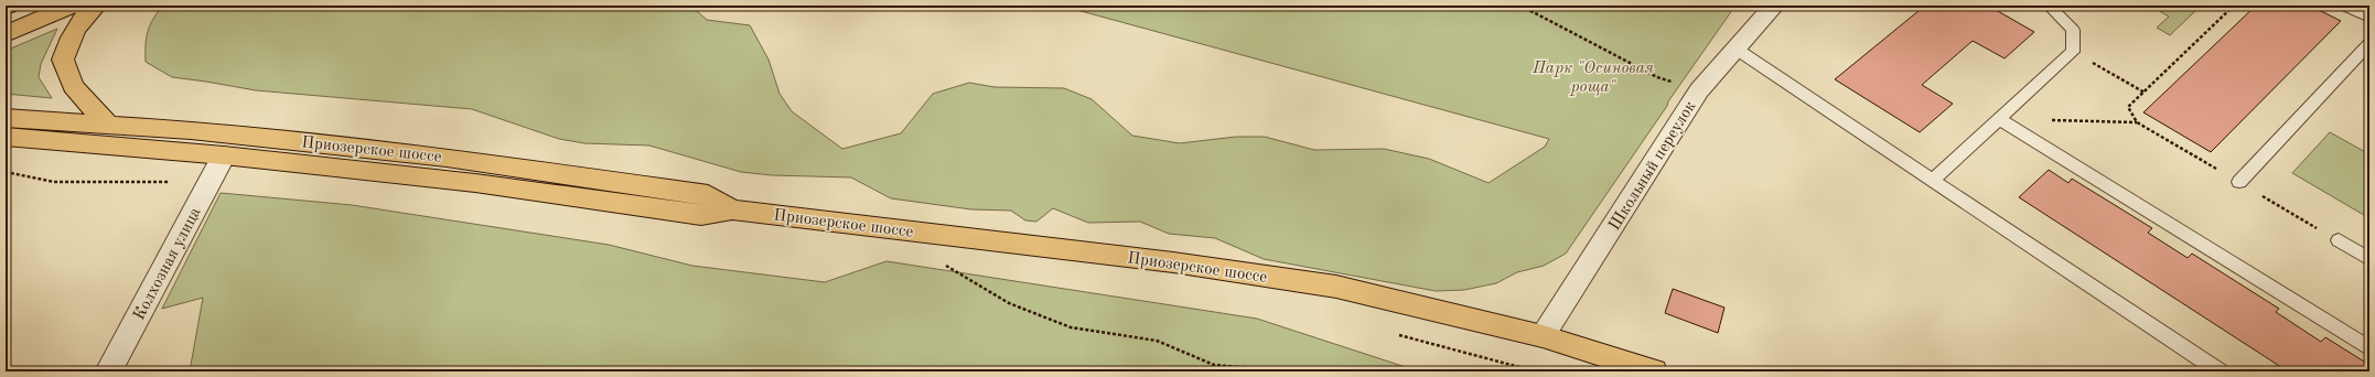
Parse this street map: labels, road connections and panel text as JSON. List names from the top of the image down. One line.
{"streets":{"main road":["Приозерское шоссе"],"street":["Школьный переулок","Колхозная улица"]},"crossings":[["Приозерское шоссе","Школьный переулок"],["Приозерское шоссе","Колхозная улица"]],"parks":["Парк \"Осиновая роща\""]}
